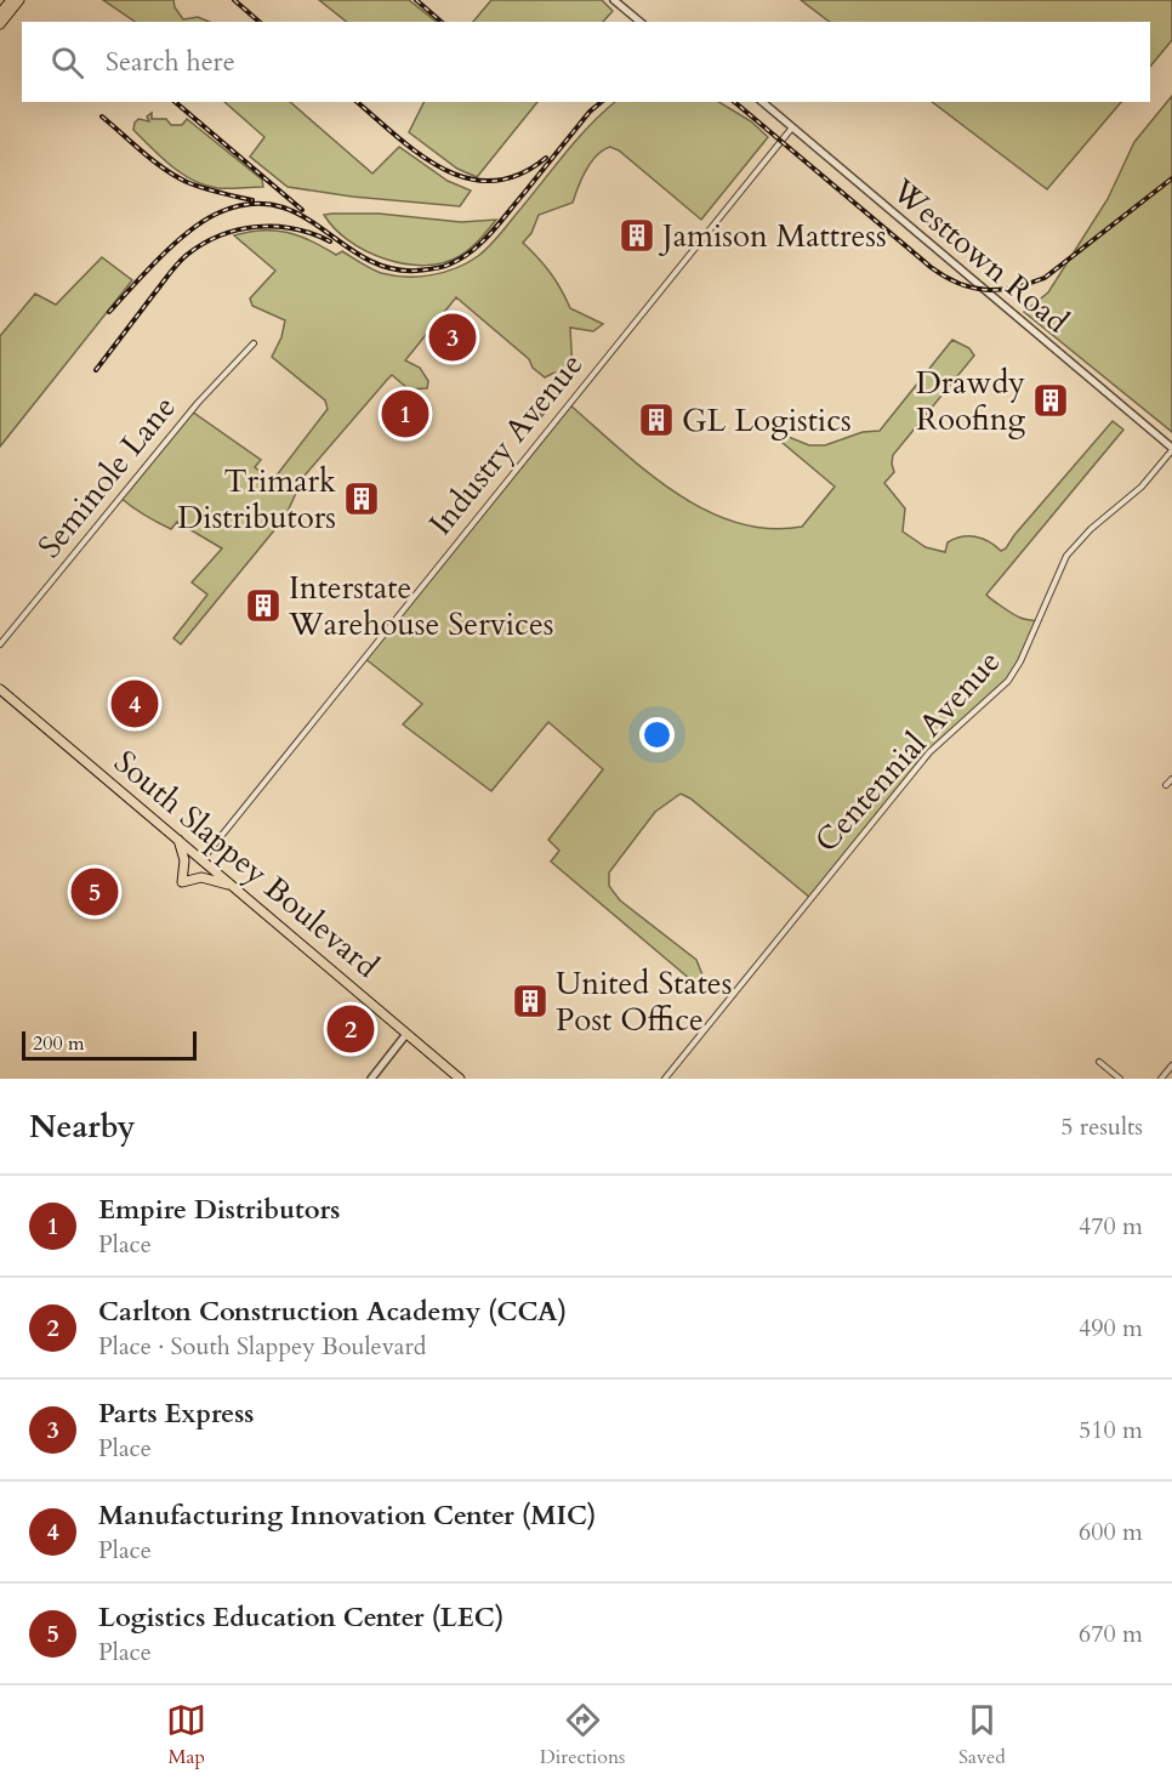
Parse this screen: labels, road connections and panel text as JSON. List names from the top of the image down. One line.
{"streets":{"main road":["South Slappey Boulevard"],"street":["Westtown Road","Industry Avenue","Seminole Lane","Centennial Avenue"]},"crossings":[["Westtown Road","Industry Avenue"],["Westtown Road","Centennial Avenue"],["Industry Avenue","South Slappey Boulevard"]],"places":{"building":["Jamison Mattress","Drawdy Roofing","GL Logistics","Trimark Distributors","Interstate Warehouse Services","United States Post Office"]},"scale_bar":"200 m","page":{"search":"Search here","pins":["3","1","4","5","2"],"scale":"200 m","heading":["Nearby","5 results"],"list":[{"mark":"1","name":"Empire Distributors","note":"Place","value":"470 m"},{"mark":"2","name":"Carlton Construction Academy (CCA)","note":"Place · South Slappey Boulevard","value":"490 m"},{"mark":"3","name":"Parts Express","note":"Place","value":"510 m"},{"mark":"4","name":"Manufacturing Innovation Center (MIC)","note":"Place","value":"600 m"},{"mark":"5","name":"Logistics Education Center (LEC)","note":"Place","value":"670 m"}],"nav":["Map","Directions","Saved"]}}
